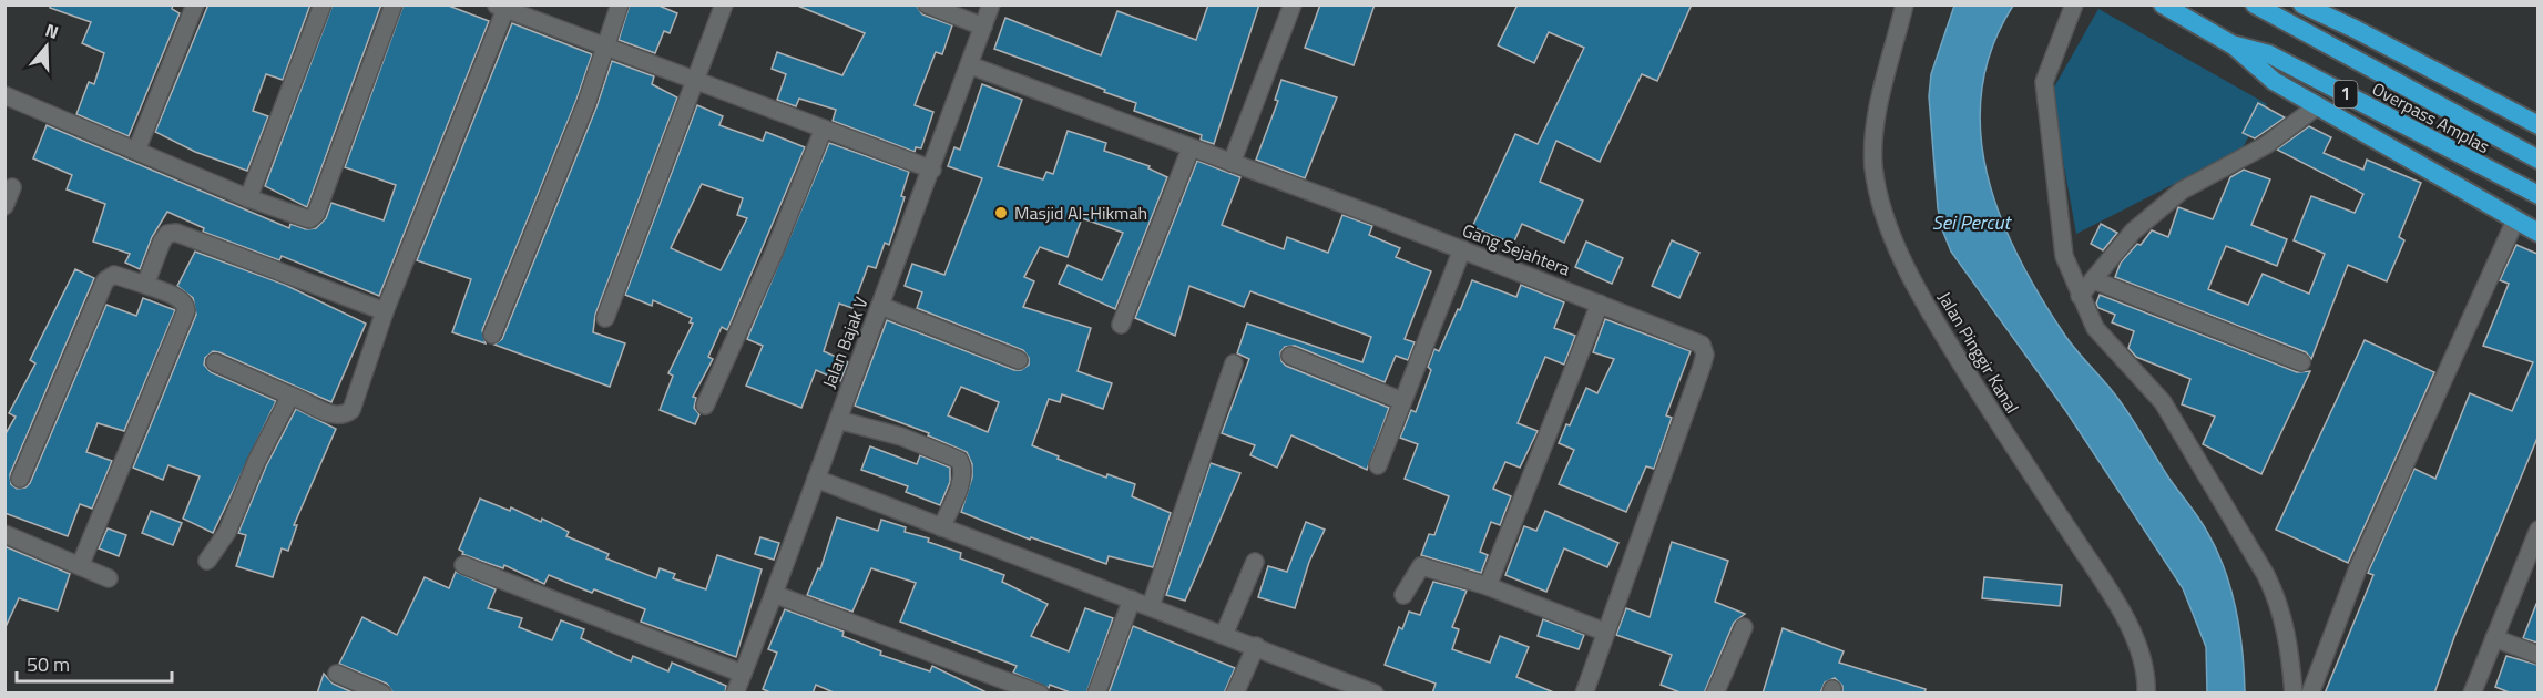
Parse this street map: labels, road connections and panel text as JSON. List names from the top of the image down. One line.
{"streets":{"highway":["1","Overpass Amplas"],"street":["Gang Sejahtera","Jalan Bajak V","Jalan Pinggir Kanal"]},"crossings":[["1","Overpass Amplas"],["Gang Sejahtera","Jalan Bajak V"]],"water":["Sei Percut"],"places":["Masjid Al-Hikmah"],"scale_bar":"50 m","north":"top"}
